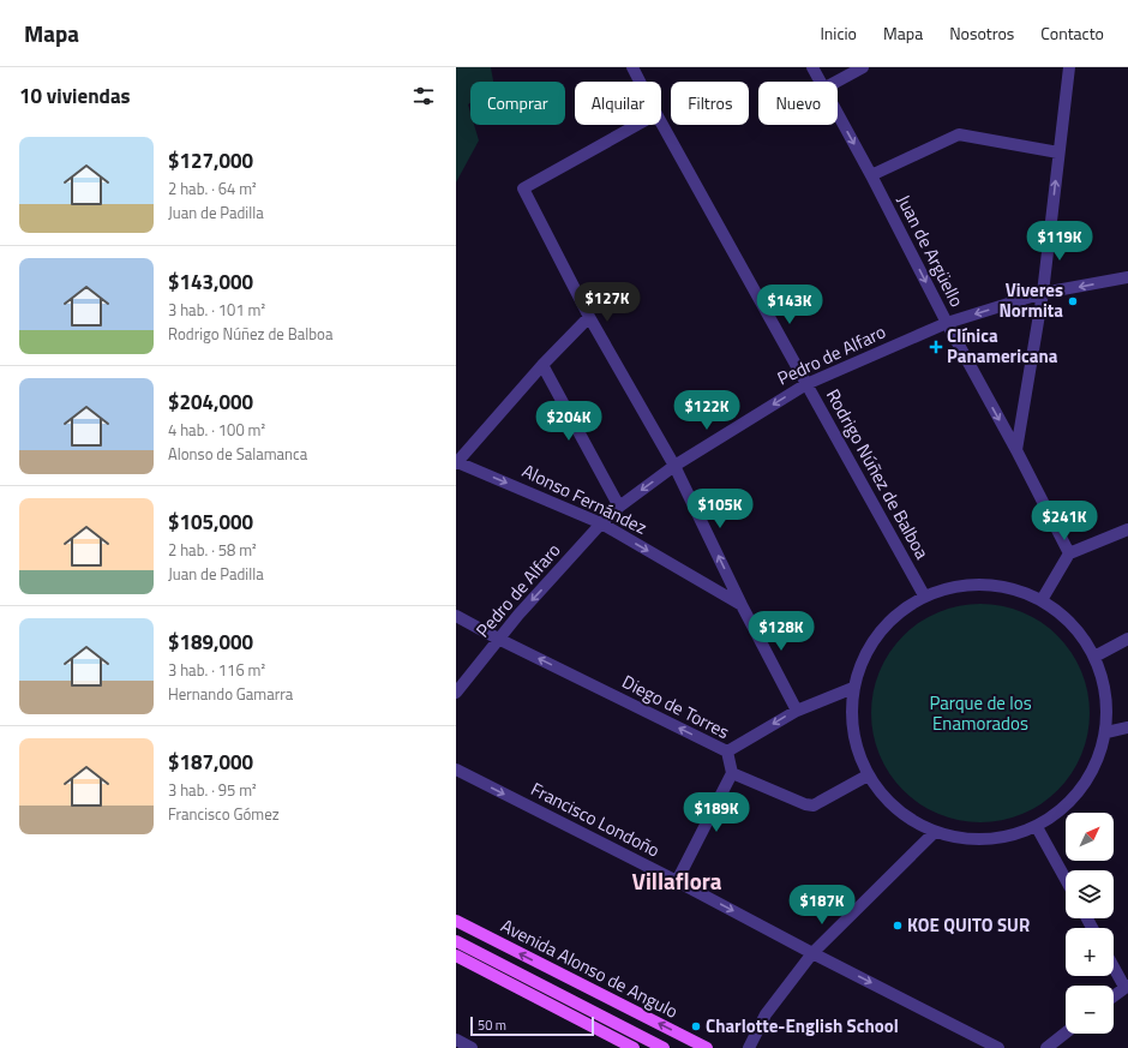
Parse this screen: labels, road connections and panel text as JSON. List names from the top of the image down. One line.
{"streets":{"main road":["Avenida Alonso de Angulo"],"street":["Juan de Argüello","Pedro de Alfaro","Rodrigo Núñez de Balboa","Alonso Fernández","Diego de Torres","Francisco Londoño"]},"crossings":[["Juan de Argüello","Pedro de Alfaro"],["Pedro de Alfaro","Rodrigo Núñez de Balboa"],["Pedro de Alfaro","Alonso Fernández"],["Pedro de Alfaro","Diego de Torres"]],"one_way":["Juan de Argüello","Pedro de Alfaro","Alonso Fernández","Diego de Torres","Francisco Londoño"],"districts":["Villaflora"],"parks":["Parque de los Enamorados"],"places":{"other":["Viveres Normita","KOE QUITO SUR","Charlotte-English School"],"health":["Clínica Panamericana"]},"scale_bar":"50 m","north":"top right","page":{"header":"Mapa","nav":["Inicio","Mapa","Nosotros","Contacto"],"heading":"10 viviendas","chip":["Comprar","Alquilar","Filtros","Nuevo"],"list":[{"name":"$127,000","note":"2 hab. · 64 m² · Juan de Padilla"},{"name":"$143,000","note":"3 hab. · 101 m² · Rodrigo Núñez de Balboa"},{"name":"$204,000","note":"4 hab. · 100 m² · Alonso de Salamanca"},{"name":"$105,000","note":"2 hab. · 58 m² · Juan de Padilla"},{"name":"$189,000","note":"3 hab. · 116 m² · Hernando Gamarra"},{"name":"$187,000","note":"3 hab. · 95 m² · Francisco Gómez"}],"price":["$119K","$127K","$143K","$122K","$204K","$105K","$241K","$128K","$189K","$187K"],"map_buttons":["+","−"],"scale":"50 m"}}
